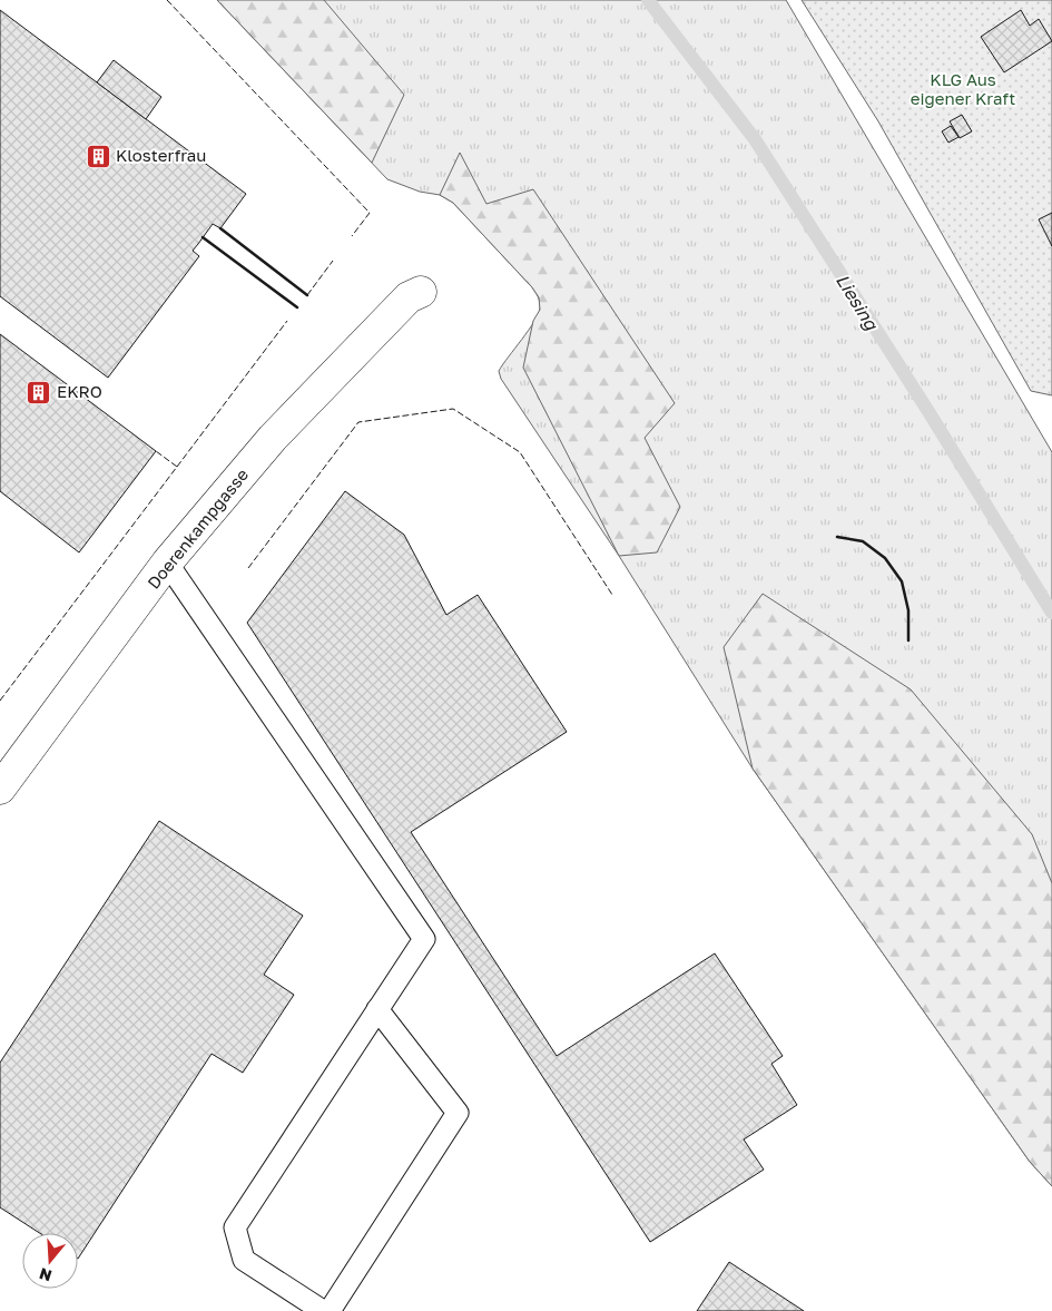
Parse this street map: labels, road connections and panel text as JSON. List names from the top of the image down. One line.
{"streets":{"street":["Doerenkampgasse"]},"water":["Liesing"],"parks":["KLG Aus eigener Kraft"],"places":{"building":["Klosterfrau","EKRO"]},"north":"bottom"}
